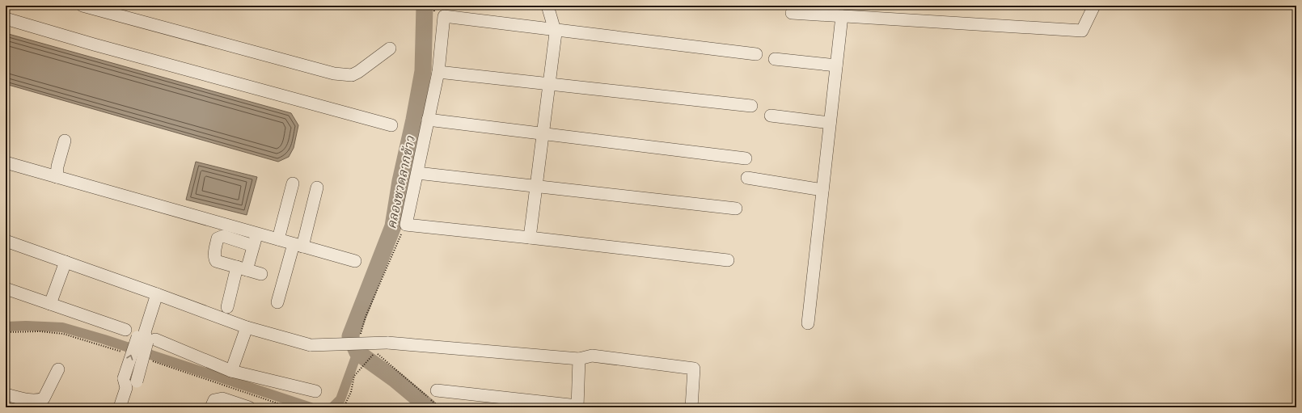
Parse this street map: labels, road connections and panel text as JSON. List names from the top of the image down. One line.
{"water":["คลองชวดลากข้าว"]}
